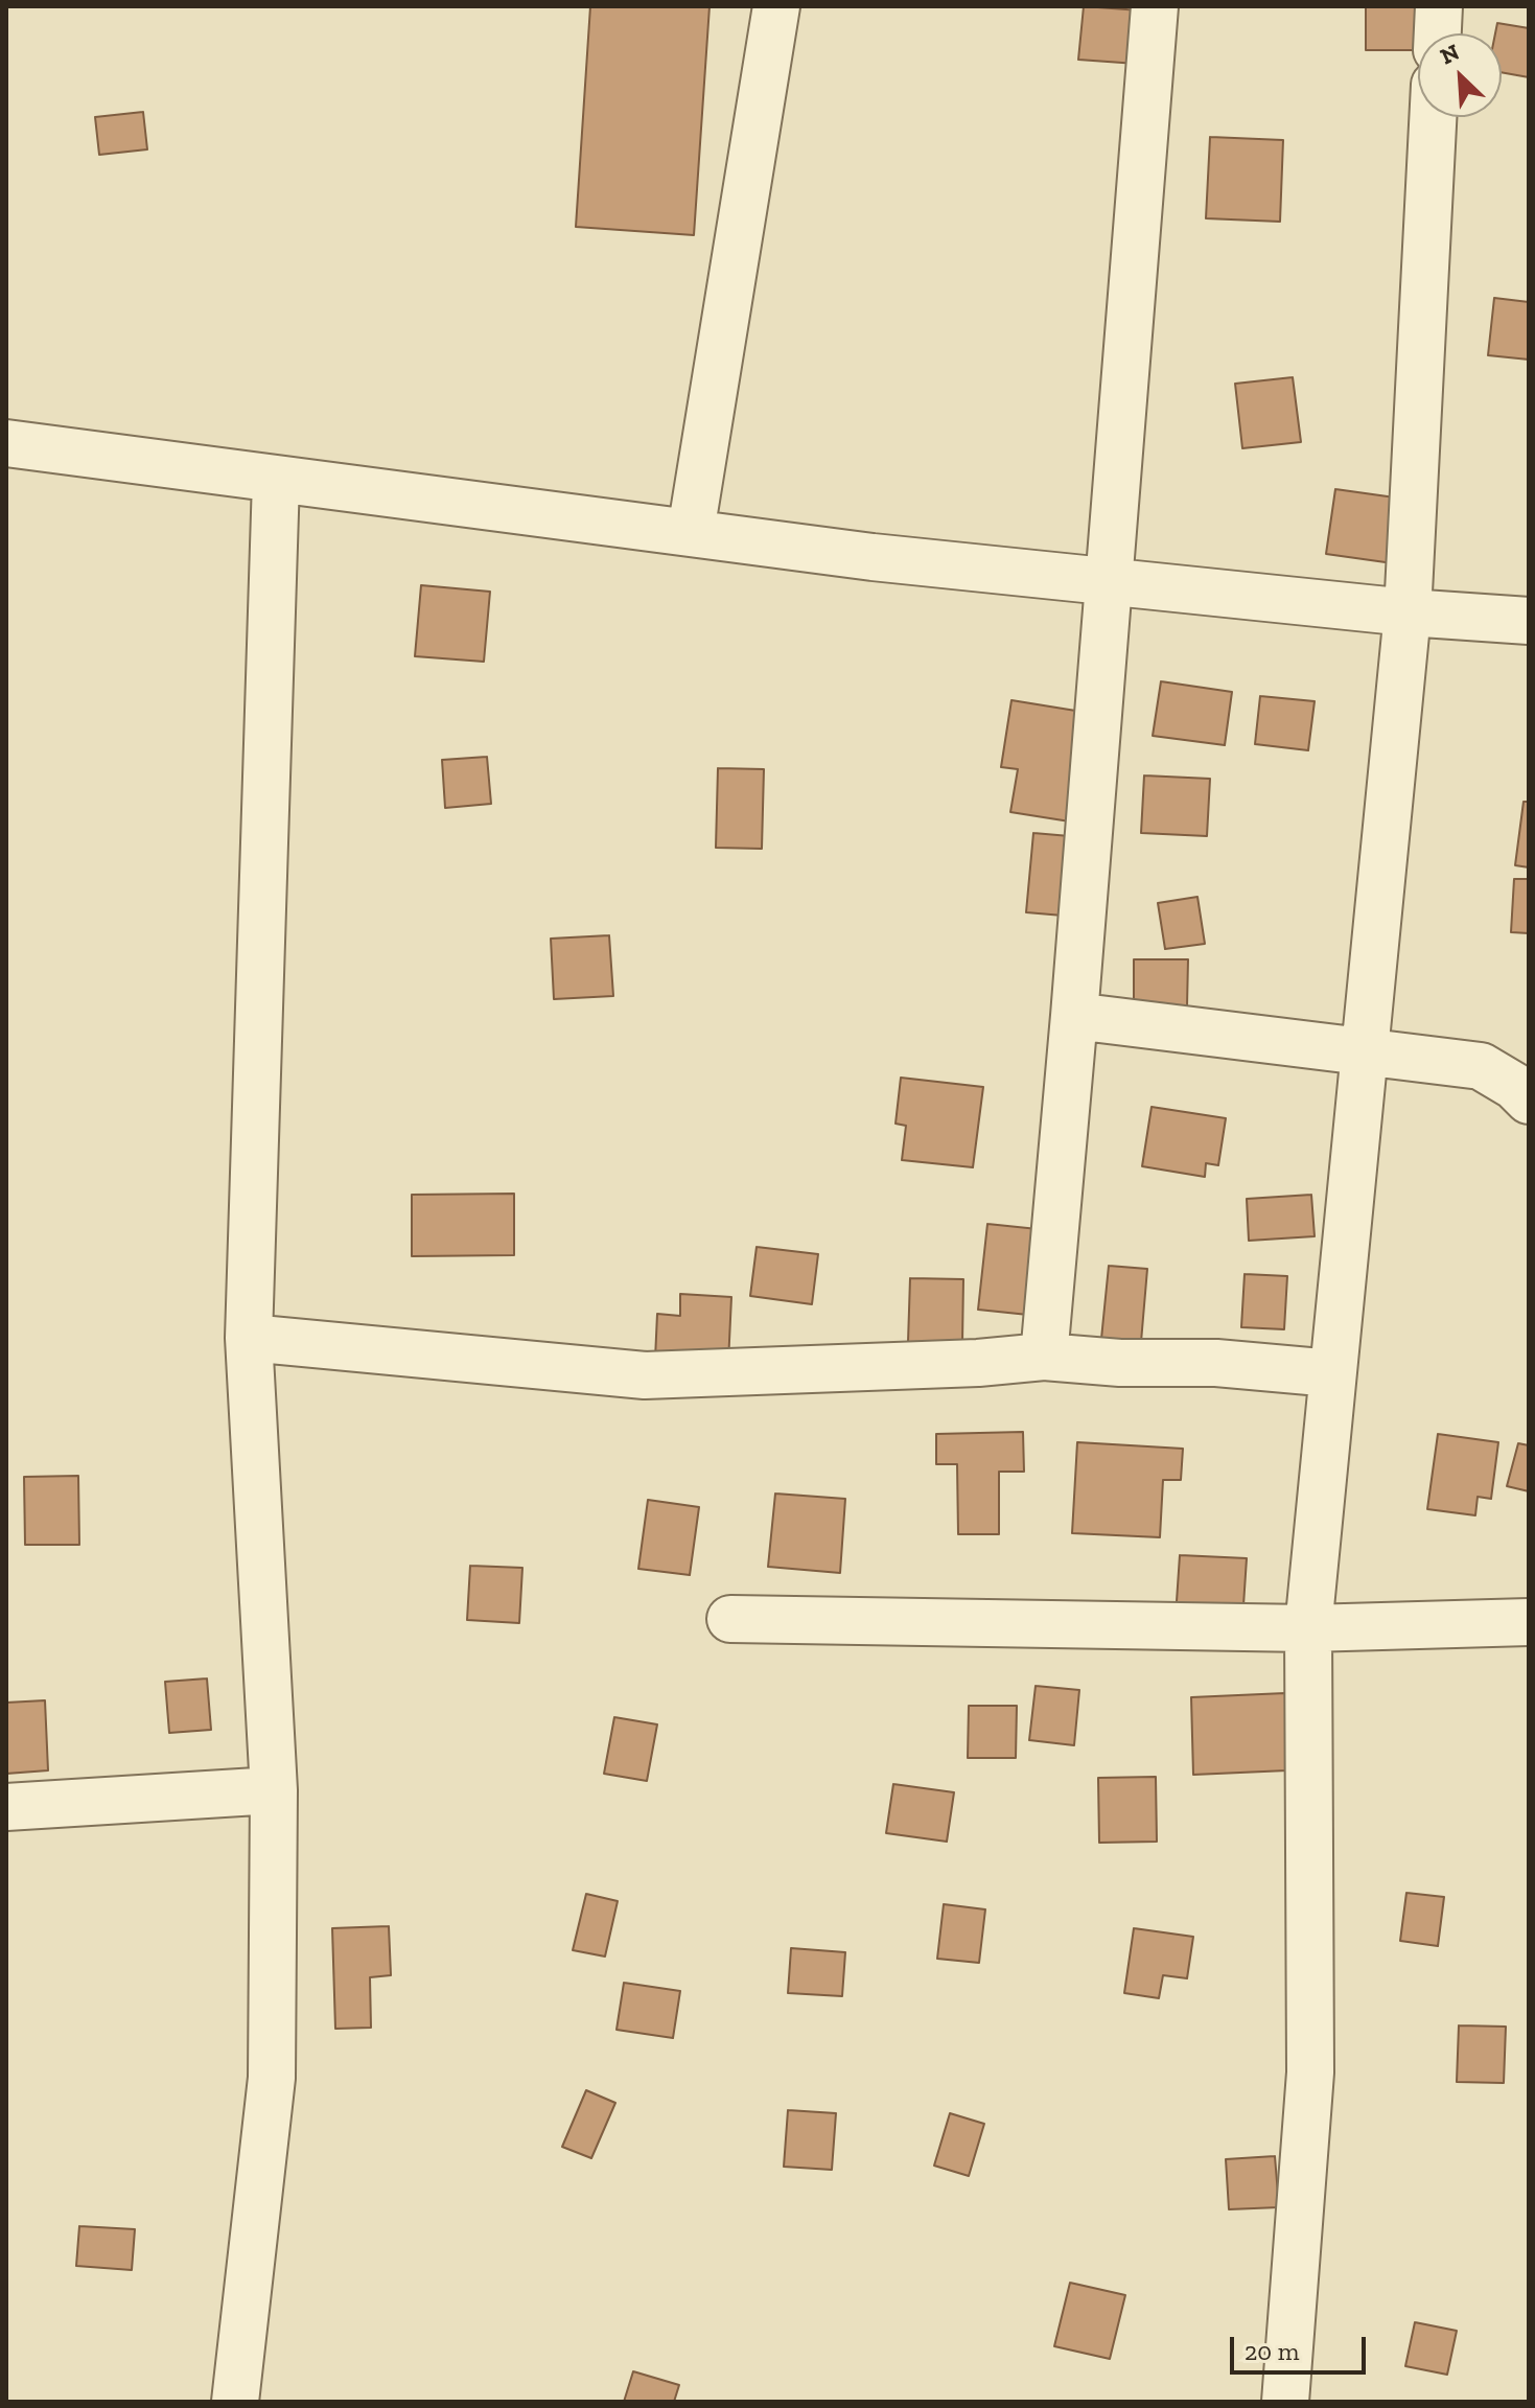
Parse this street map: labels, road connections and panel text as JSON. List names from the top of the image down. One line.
{"scale_bar":"20 m","north":"top left"}
